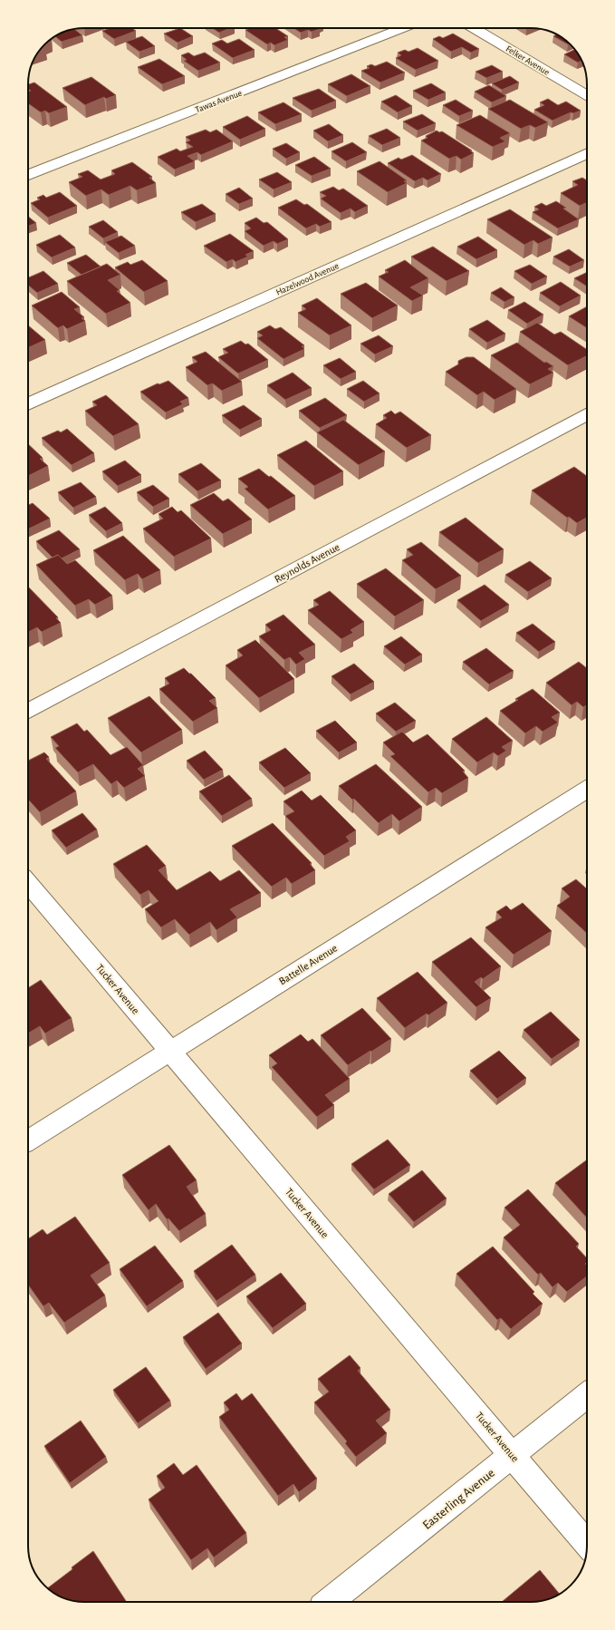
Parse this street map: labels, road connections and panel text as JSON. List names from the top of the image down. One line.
{"streets":{"street":["Felker Avenue","Tawas Avenue","Hazelwood Avenue","Reynolds Avenue","Battelle Avenue","Tucker Avenue","Easterling Avenue"]},"crossings":[["Battelle Avenue","Tucker Avenue"],["Tucker Avenue","Easterling Avenue"]]}
